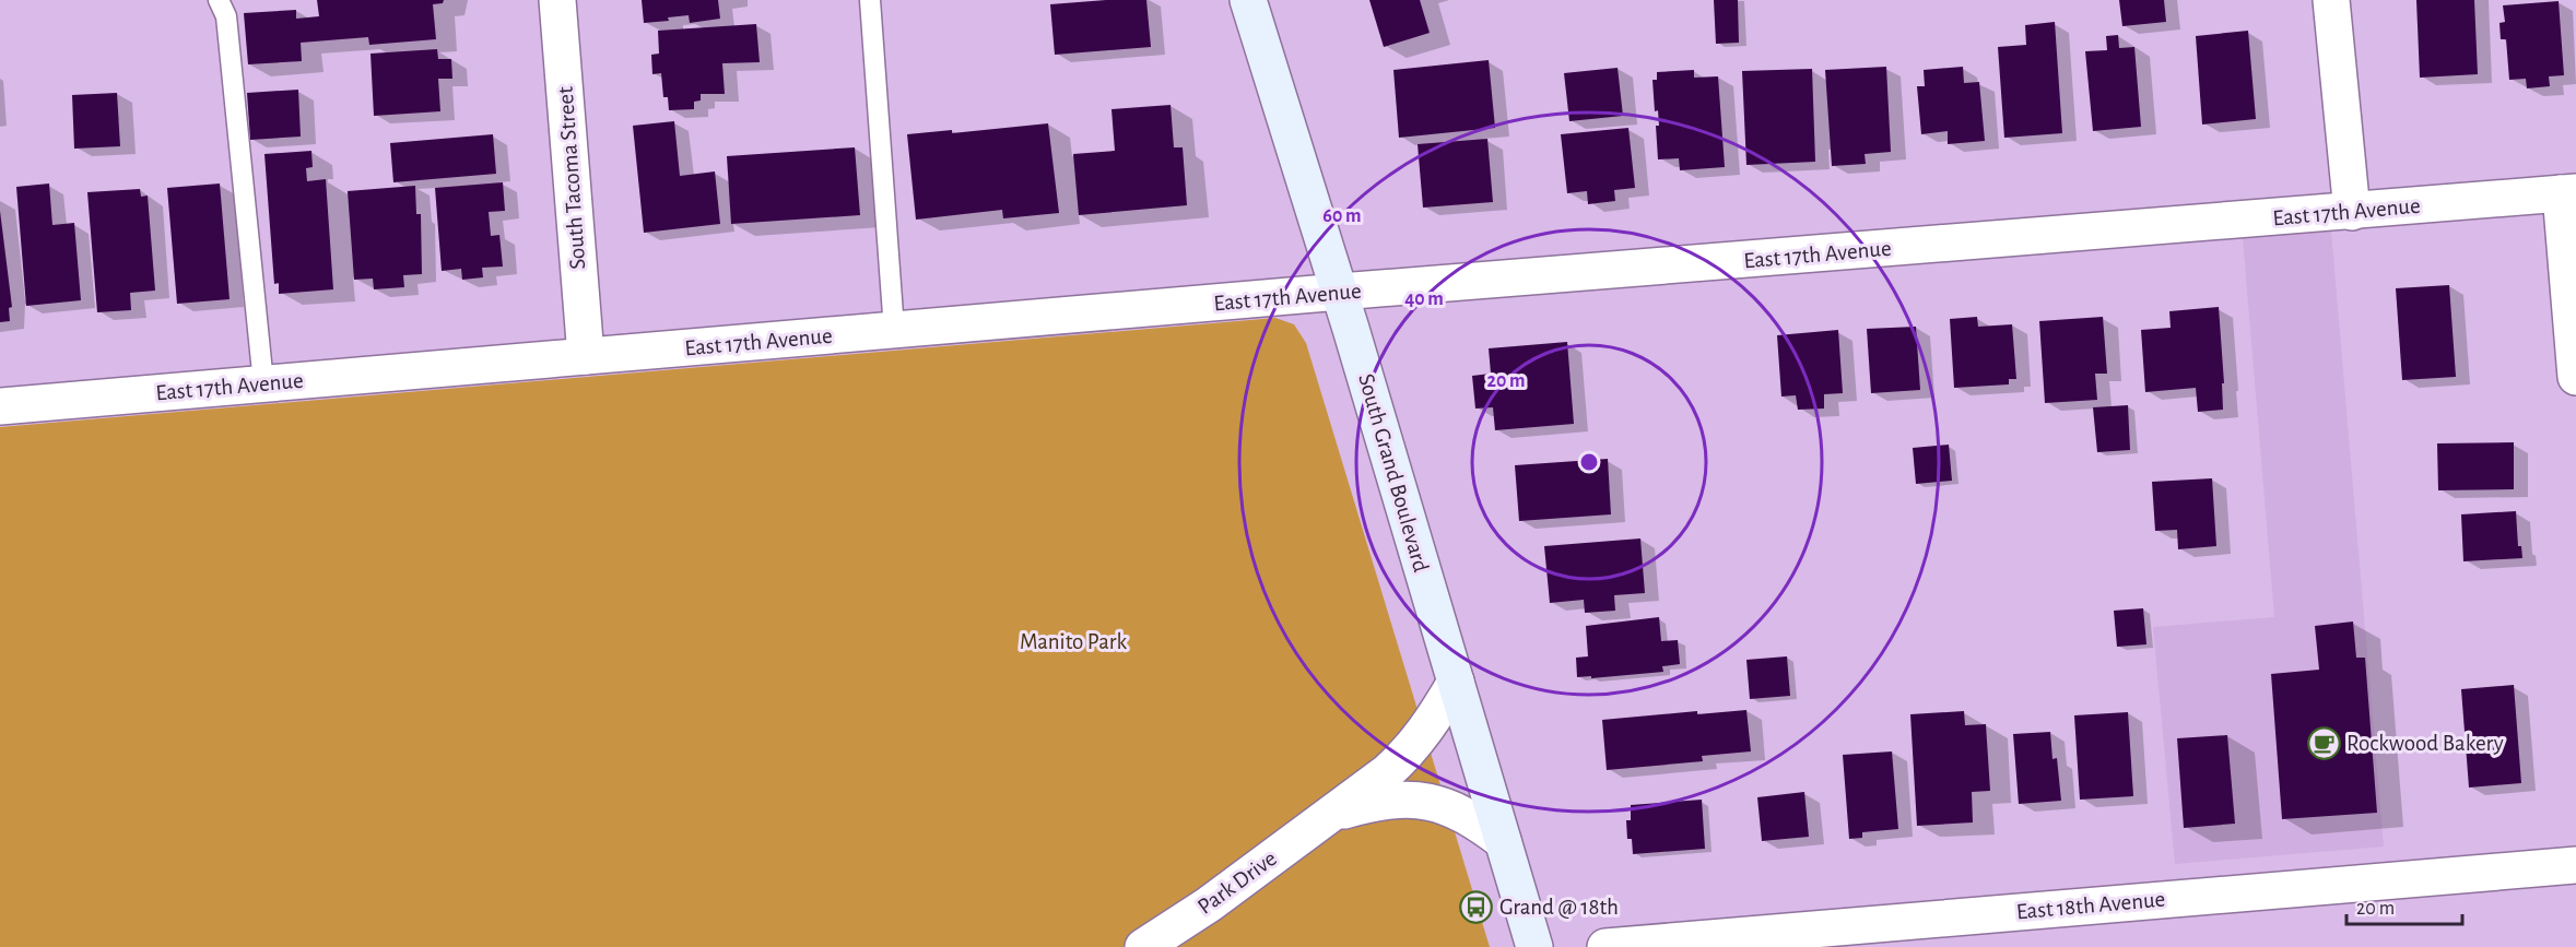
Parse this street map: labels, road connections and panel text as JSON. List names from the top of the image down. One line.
{"streets":{"main road":["South Grand Boulevard"],"street":["South Tacoma Street","East 17th Avenue","Park Drive","East 18th Avenue"]},"crossings":[["South Tacoma Street","East 17th Avenue"],["East 17th Avenue","South Grand Boulevard"],["South Grand Boulevard","Park Drive"]],"parks":["Manito Park"],"places":{"cafe":["Rockwood Bakery"],"bus stop":["Grand @ 18th"]},"scale_bar":"20 m","rings":["60 m","40 m","20 m"]}
